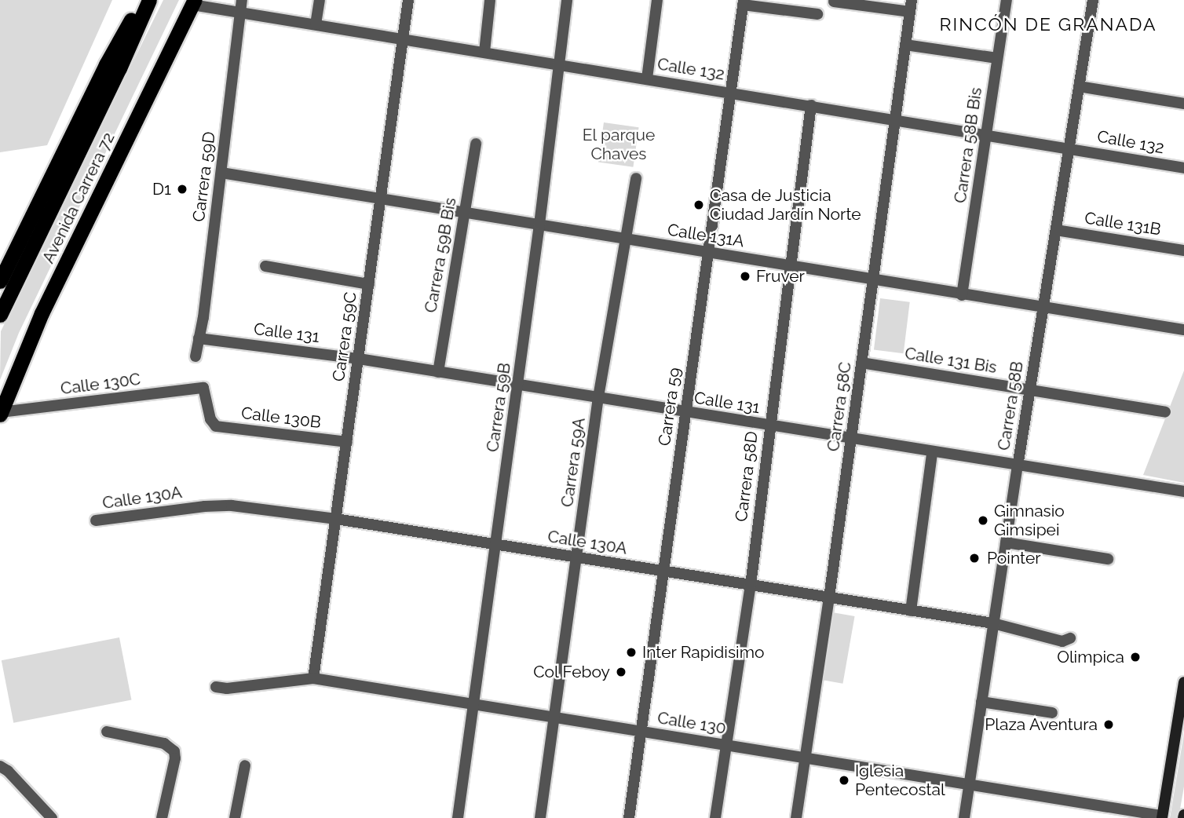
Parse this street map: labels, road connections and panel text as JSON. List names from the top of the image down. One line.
{"streets":{"highway":["Avenida Carrera 72"],"street":["Calle 132","Carrera 58B Bis","Carrera 59D","Calle 131B","Calle 131A","Carrera 59B Bis","Calle 131","Carrera 59C","Calle 131 Bis","Calle 130C","Carrera 58B","Carrera 59","Carrera 58C","Carrera 59B","Calle 130B","Carrera 59A","Carrera 58D","Calle 130A","Calle 130"]},"crossings":[["Calle 132","Carrera 58B Bis"],["Calle 132","Carrera 59D"],["Calle 132","Avenida Carrera 72"],["Calle 132","Carrera 59C"],["Calle 132","Carrera 58B"],["Calle 132","Carrera 59"],["Calle 132","Carrera 58C"],["Calle 132","Carrera 59B"],["Calle 132","Carrera 58D"],["Carrera 58B Bis","Calle 131A"],["Carrera 59D","Calle 131A"],["Carrera 59D","Calle 131"],["Avenida Carrera 72","Calle 130C"],["Calle 131B","Carrera 58B"],["Calle 131A","Carrera 59B Bis"],["Calle 131A","Carrera 59C"],["Calle 131A","Carrera 58B"],["Calle 131A","Carrera 59"],["Calle 131A","Carrera 58C"],["Calle 131A","Carrera 59B"],["Calle 131A","Carrera 59A"],["Calle 131A","Carrera 58D"],["Carrera 59B Bis","Calle 131"],["Calle 131","Carrera 59C"],["Calle 131","Carrera 58B"],["Calle 131","Carrera 59"],["Calle 131","Carrera 58C"],["Calle 131","Carrera 59B"],["Calle 131","Carrera 59A"],["Calle 131","Carrera 58D"],["Carrera 59C","Calle 130B"],["Carrera 59C","Calle 130A"],["Carrera 59C","Calle 130"],["Calle 131 Bis","Carrera 58B"],["Calle 131 Bis","Carrera 58C"],["Calle 130C","Calle 130B"],["Carrera 58B","Calle 130A"],["Carrera 58B","Calle 130"],["Carrera 59","Calle 130A"],["Carrera 59","Calle 130"],["Carrera 58C","Calle 130A"],["Carrera 58C","Calle 130"],["Carrera 59B","Calle 130A"],["Carrera 59B","Calle 130"],["Carrera 59A","Calle 130A"],["Carrera 59A","Calle 130"],["Carrera 58D","Calle 130A"],["Carrera 58D","Calle 130"]],"districts":["RINCÓN DE GRANADA"],"parks":["El parque Chaves"],"places":["D1","Casa de Justicia Ciudad Jardín Norte","Fruver","Gimnasio Gimsipei","Pointer","Inter Rapidisimo","Olimpica","Col Feboy","Plaza Aventura","Iglesia Pentecostal"]}
